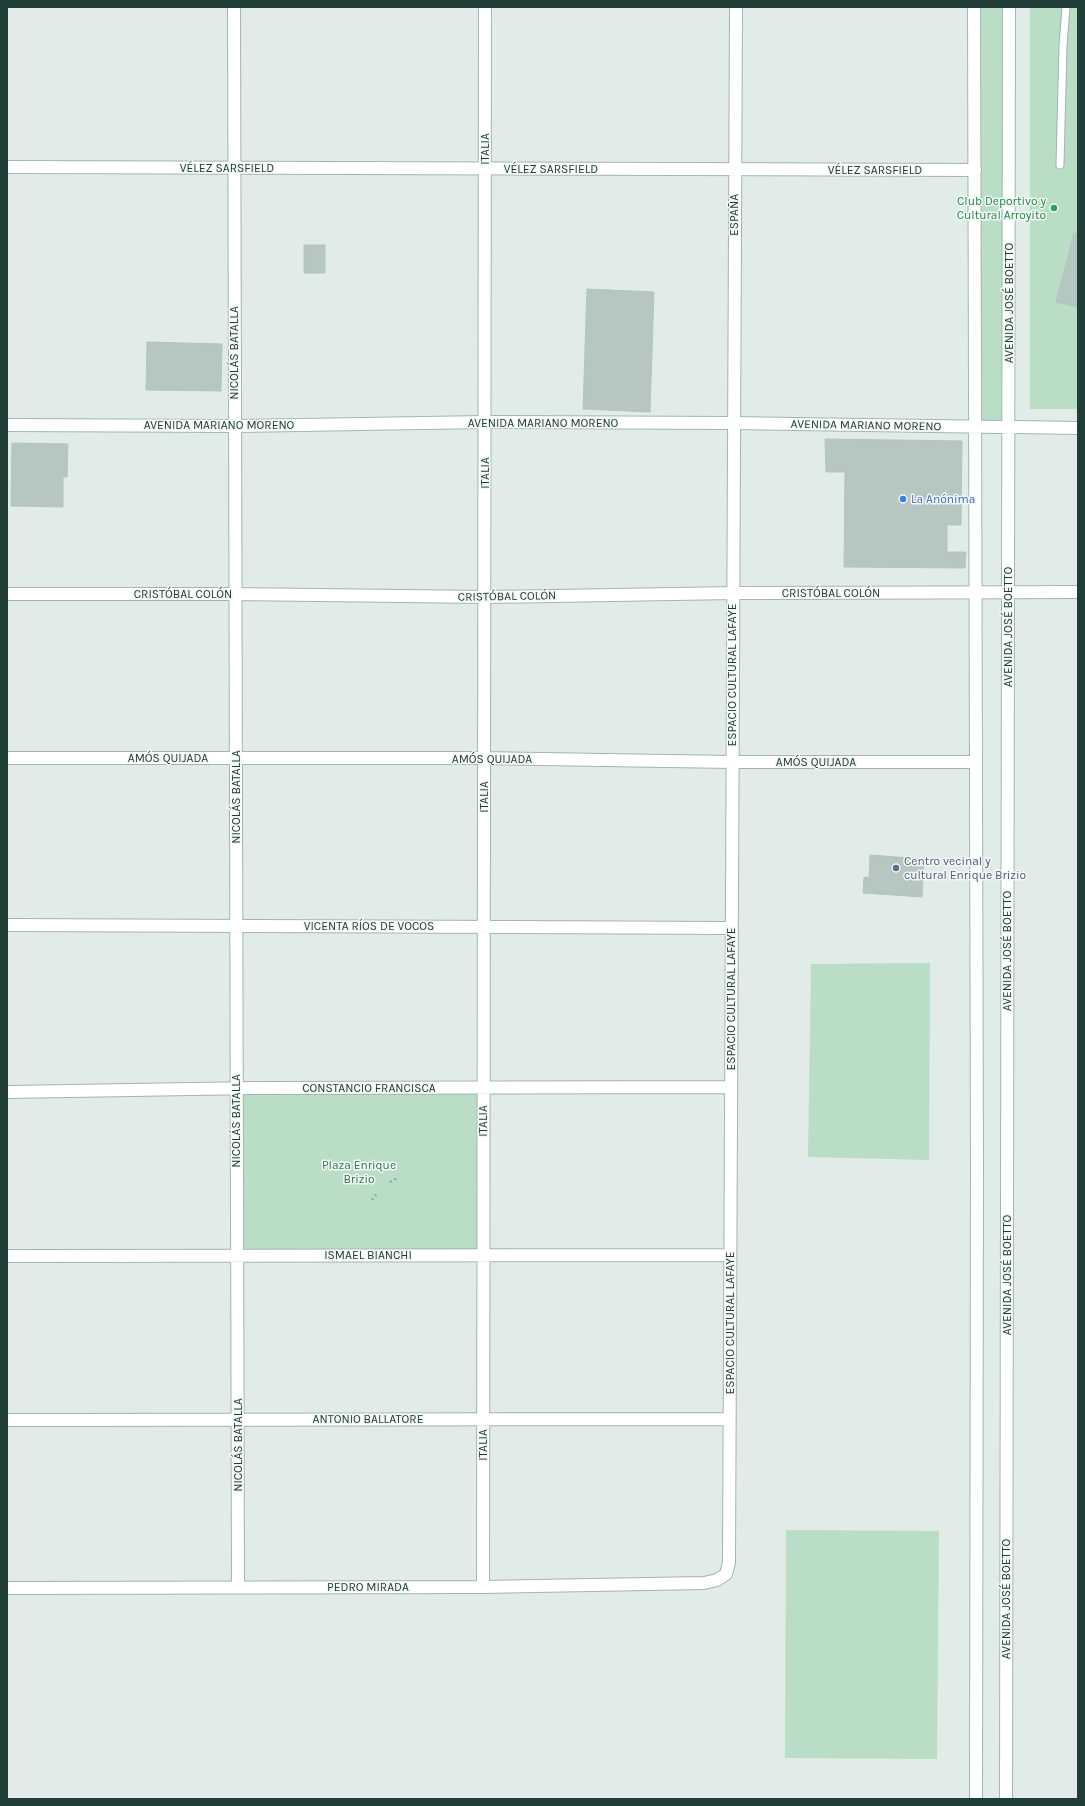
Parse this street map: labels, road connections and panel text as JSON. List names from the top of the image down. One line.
{"streets":{"street":["ITALIA","VÉLEZ SARSFIELD","ESPAÑA","AVENIDA JOSÉ BOETTO","NICOLÁS BATALLA","AVENIDA MARIANO MORENO","CRISTÓBAL COLÓN","ESPACIO CULTURAL LAFAYE","AMÓS QUIJADA","VICENTA RÍOS DE VOCOS","CONSTANCIO FRANCISCA","ISMAEL BIANCHI","ANTONIO BALLATORE","PEDRO MIRADA"]},"crossings":[["ITALIA","VÉLEZ SARSFIELD"],["ITALIA","AVENIDA MARIANO MORENO"],["ITALIA","CRISTÓBAL COLÓN"],["ITALIA","AMÓS QUIJADA"],["ITALIA","VICENTA RÍOS DE VOCOS"],["ITALIA","CONSTANCIO FRANCISCA"],["ITALIA","ISMAEL BIANCHI"],["ITALIA","ANTONIO BALLATORE"],["ITALIA","PEDRO MIRADA"],["VÉLEZ SARSFIELD","ESPAÑA"],["VÉLEZ SARSFIELD","NICOLÁS BATALLA"],["ESPAÑA","AVENIDA MARIANO MORENO"],["ESPAÑA","ESPACIO CULTURAL LAFAYE"],["AVENIDA JOSÉ BOETTO","AVENIDA MARIANO MORENO"],["AVENIDA JOSÉ BOETTO","CRISTÓBAL COLÓN"],["NICOLÁS BATALLA","AVENIDA MARIANO MORENO"],["NICOLÁS BATALLA","CRISTÓBAL COLÓN"],["NICOLÁS BATALLA","AMÓS QUIJADA"],["NICOLÁS BATALLA","VICENTA RÍOS DE VOCOS"],["NICOLÁS BATALLA","CONSTANCIO FRANCISCA"],["NICOLÁS BATALLA","ISMAEL BIANCHI"],["NICOLÁS BATALLA","ANTONIO BALLATORE"],["NICOLÁS BATALLA","PEDRO MIRADA"],["AVENIDA MARIANO MORENO","ESPACIO CULTURAL LAFAYE"],["CRISTÓBAL COLÓN","ESPACIO CULTURAL LAFAYE"],["ESPACIO CULTURAL LAFAYE","AMÓS QUIJADA"],["ESPACIO CULTURAL LAFAYE","VICENTA RÍOS DE VOCOS"],["ESPACIO CULTURAL LAFAYE","CONSTANCIO FRANCISCA"],["ESPACIO CULTURAL LAFAYE","ISMAEL BIANCHI"],["ESPACIO CULTURAL LAFAYE","ANTONIO BALLATORE"],["ESPACIO CULTURAL LAFAYE","PEDRO MIRADA"]],"parks":["Plaza Enrique Brizio"],"places":["Club Deportivo y Cultural Arroyito","La Anónima","Centro vecinal y cultural Enrique Brizio"]}
